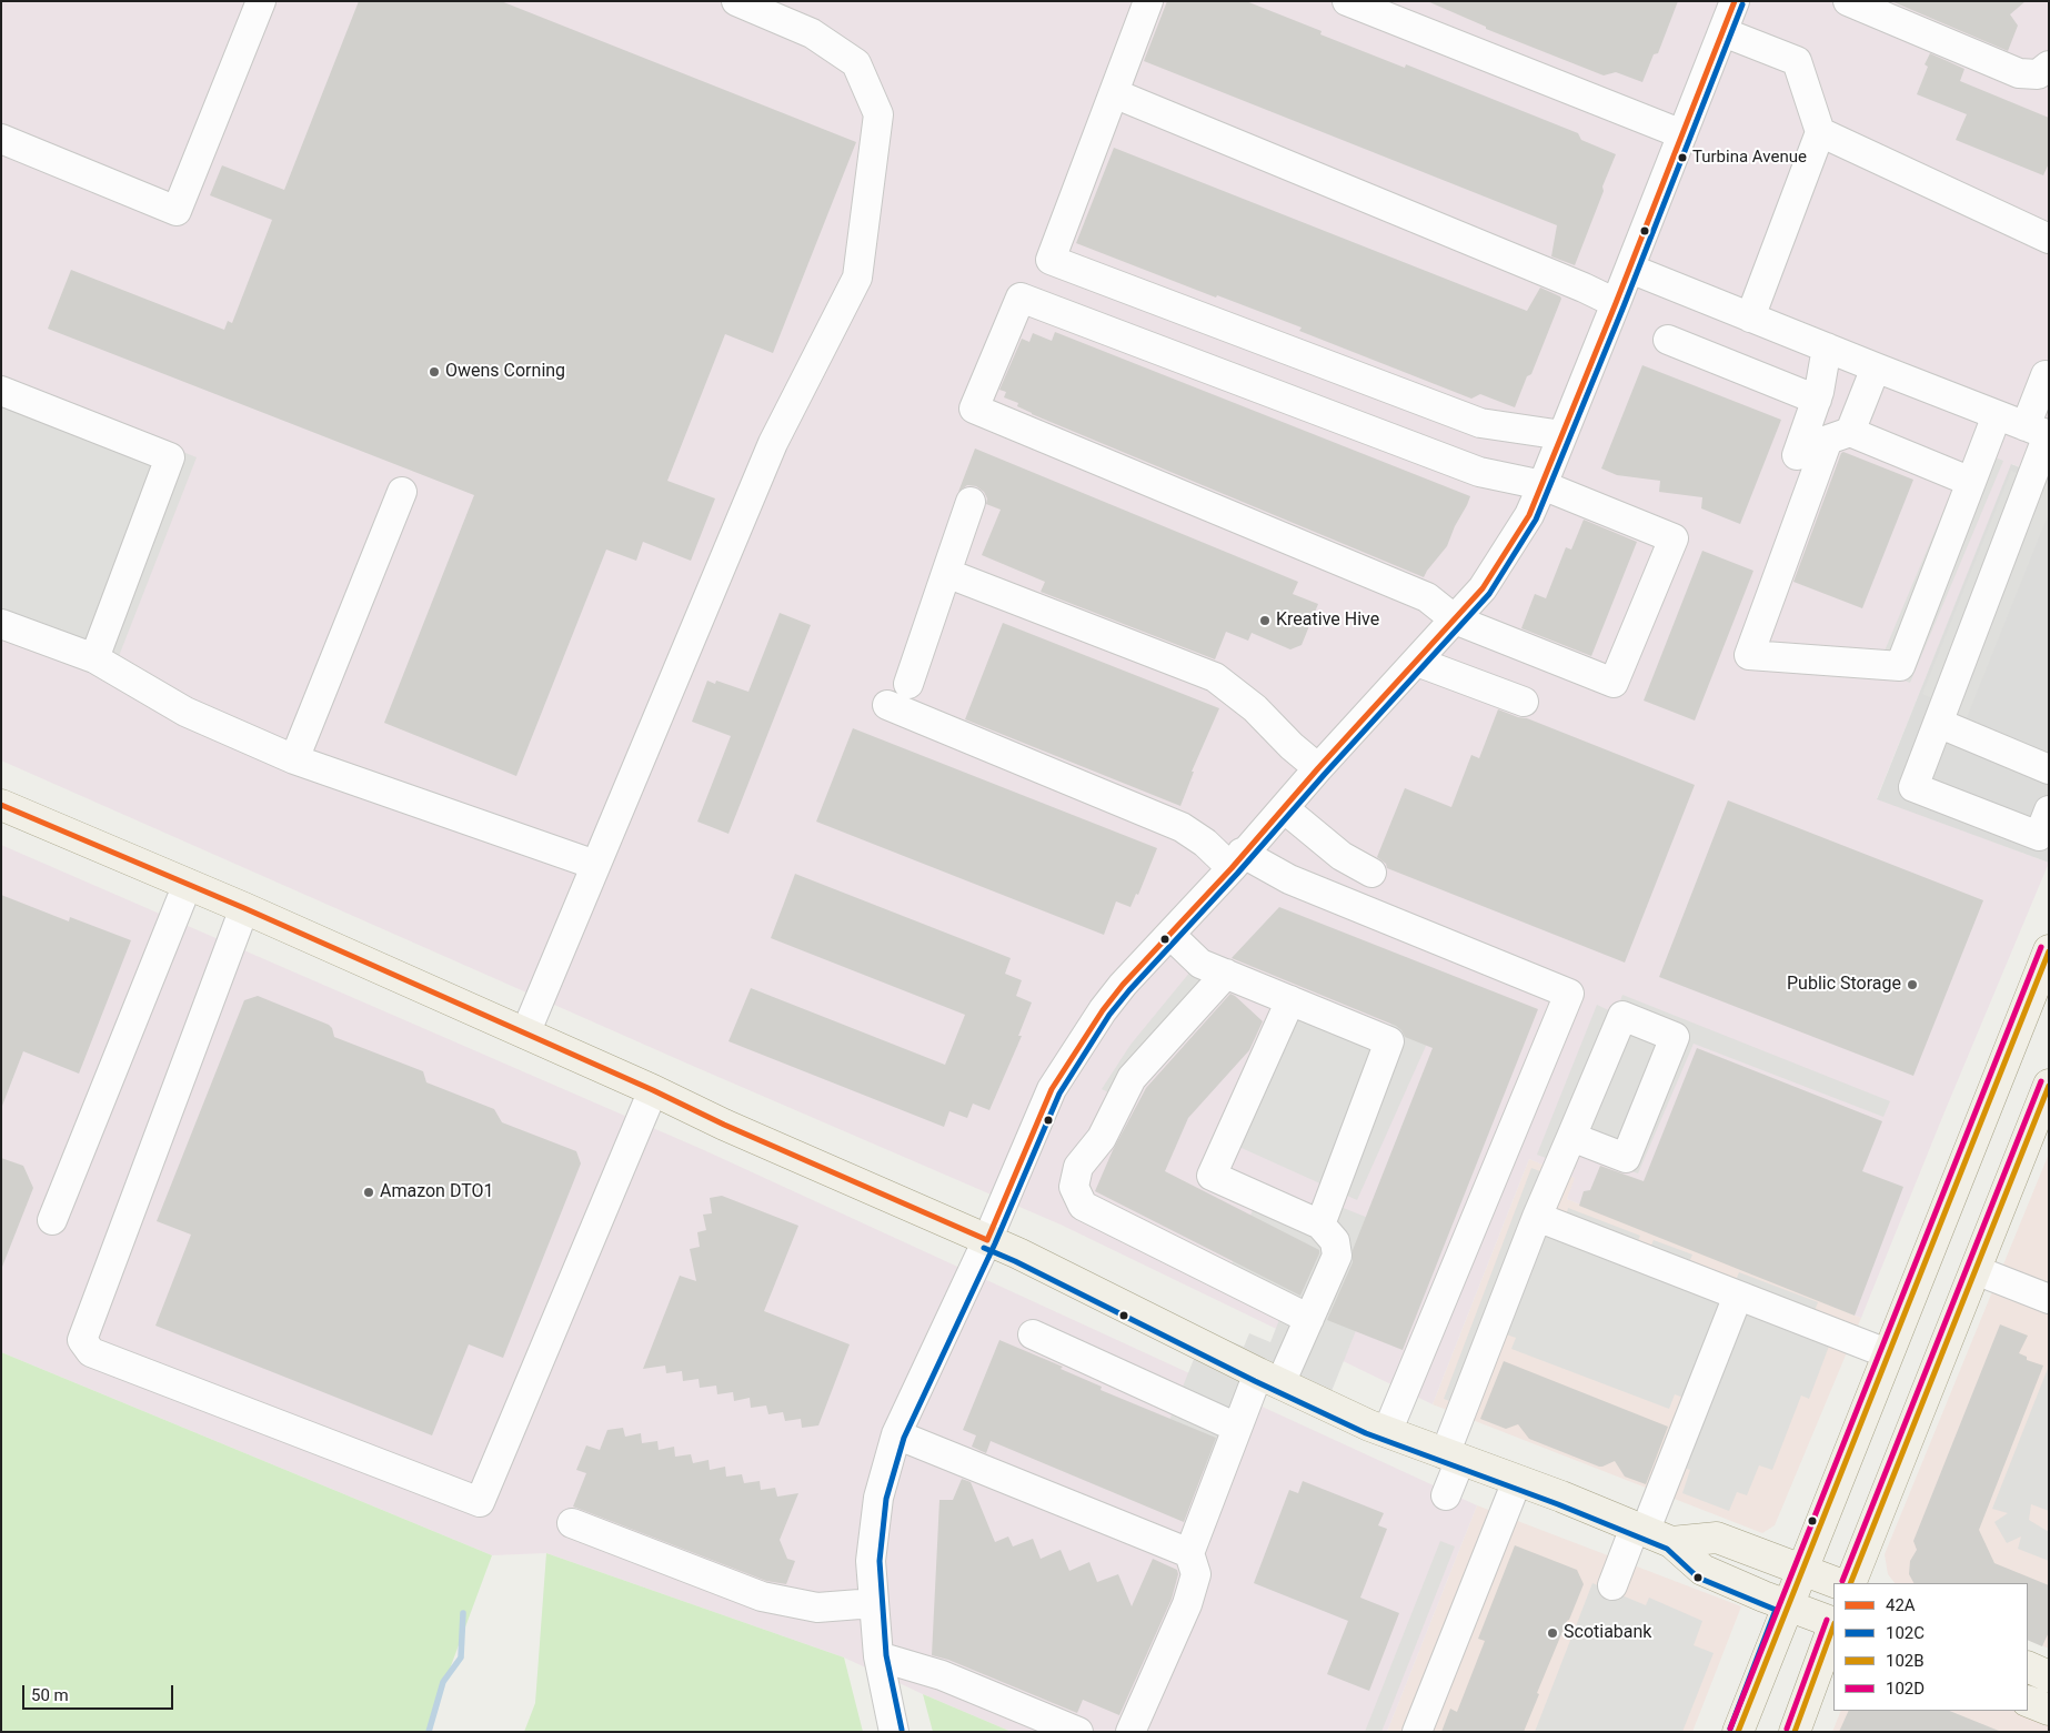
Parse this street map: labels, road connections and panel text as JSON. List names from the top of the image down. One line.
{"places":["Turbina Avenue","Owens Corning","Kreative Hive","Public Storage","Amazon DTO1","Scotiabank"],"lines":["transit line 42A","transit line 102C","transit line 102D","transit line 102B"],"legend":["42A","102C","102B","102D"],"scale_bar":"50 m"}
